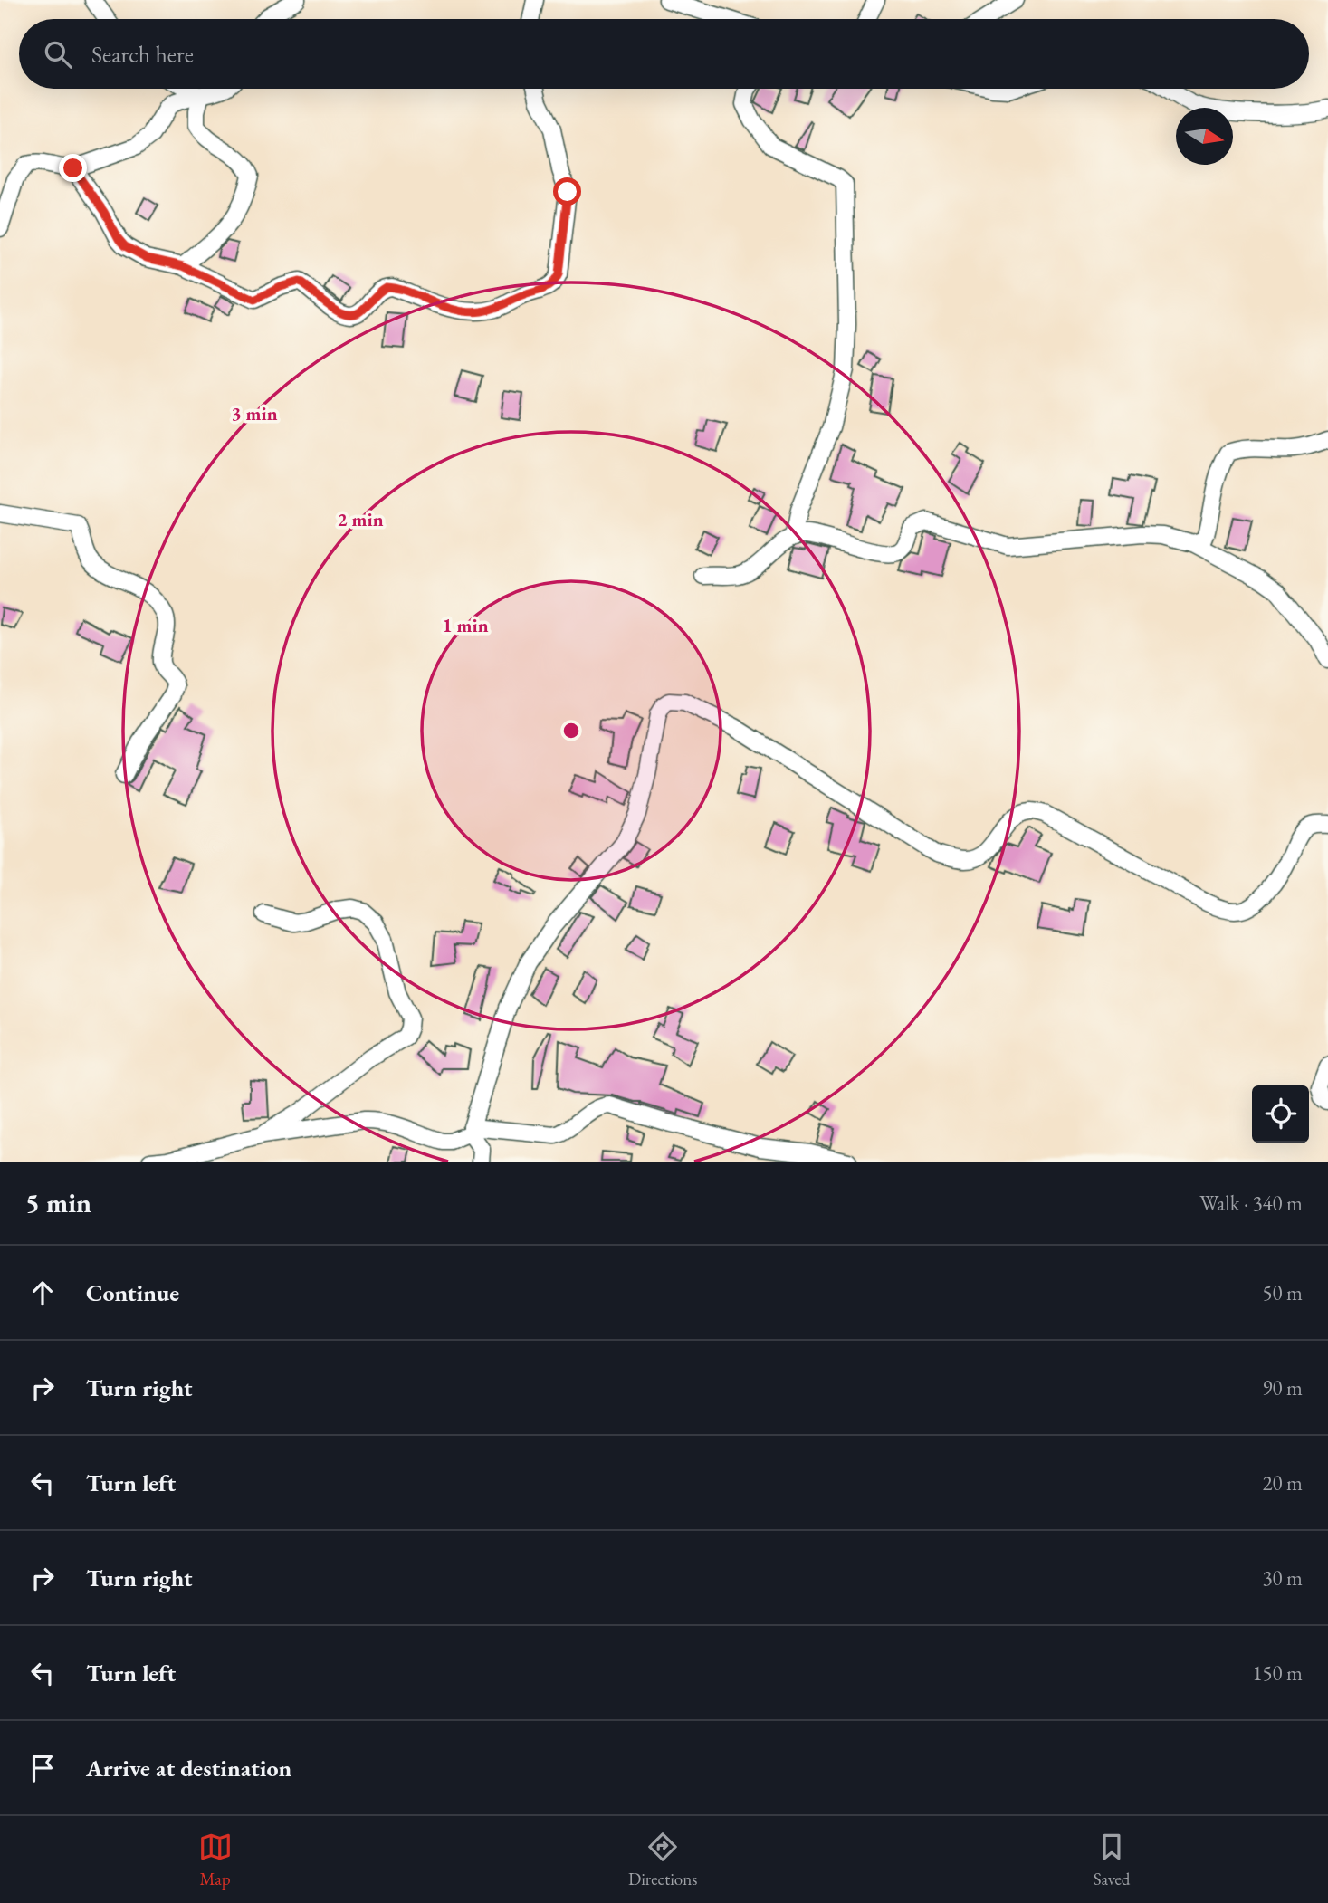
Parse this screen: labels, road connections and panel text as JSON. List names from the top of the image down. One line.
{"north":"right","page":{"search":"Search here","heading":["5 min","Walk · 340 m"],"list":[["Continue","50 m"],["Turn right","90 m"],["Turn left","20 m"],["Turn right","30 m"],["Turn left","150 m"],"Arrive at destination"],"nav":["Map","Directions","Saved"]},"rings":["3 min","2 min","1 min"]}
